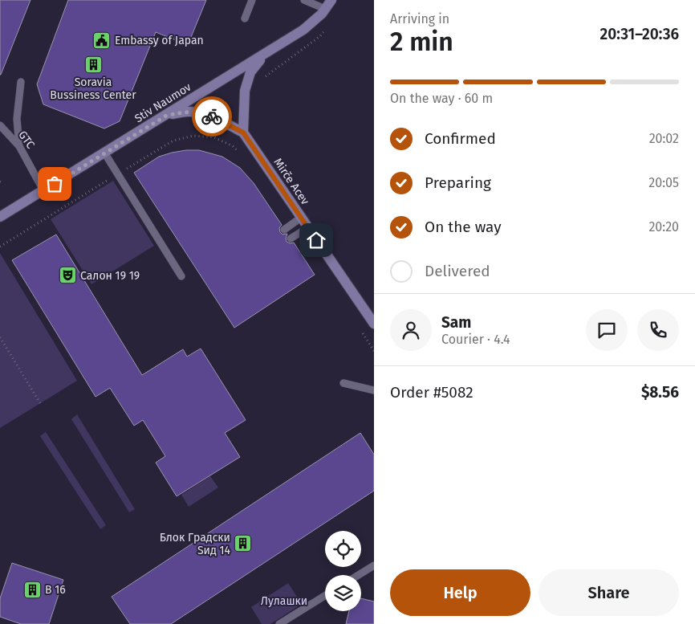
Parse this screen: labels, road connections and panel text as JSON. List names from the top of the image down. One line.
{"streets":{"street":["Stiv Naumov","Mirče Acev"],"lane":["GTC"]},"crossings":[["Stiv Naumov","GTC"],["Stiv Naumov","Mirče Acev"]],"parks":["Лулашки"],"places":{"public building":["Embassy of Japan"],"building":["Soravia Bussiness Center","Блок Градски Sид 14","B 16"],"theatre":["Салон 19 19"]},"page":{"heading":["2 min","Arriving in","20:31–20:36"],"panel":["Sam","Courier · 4.4","Order #5082","$8.56"],"bar":"On the way · 60 m","list":[["Confirmed","20:02"],["Preparing","20:05"],["On the way","20:20"],"Delivered"],"buttons":["Help","Share"]}}
